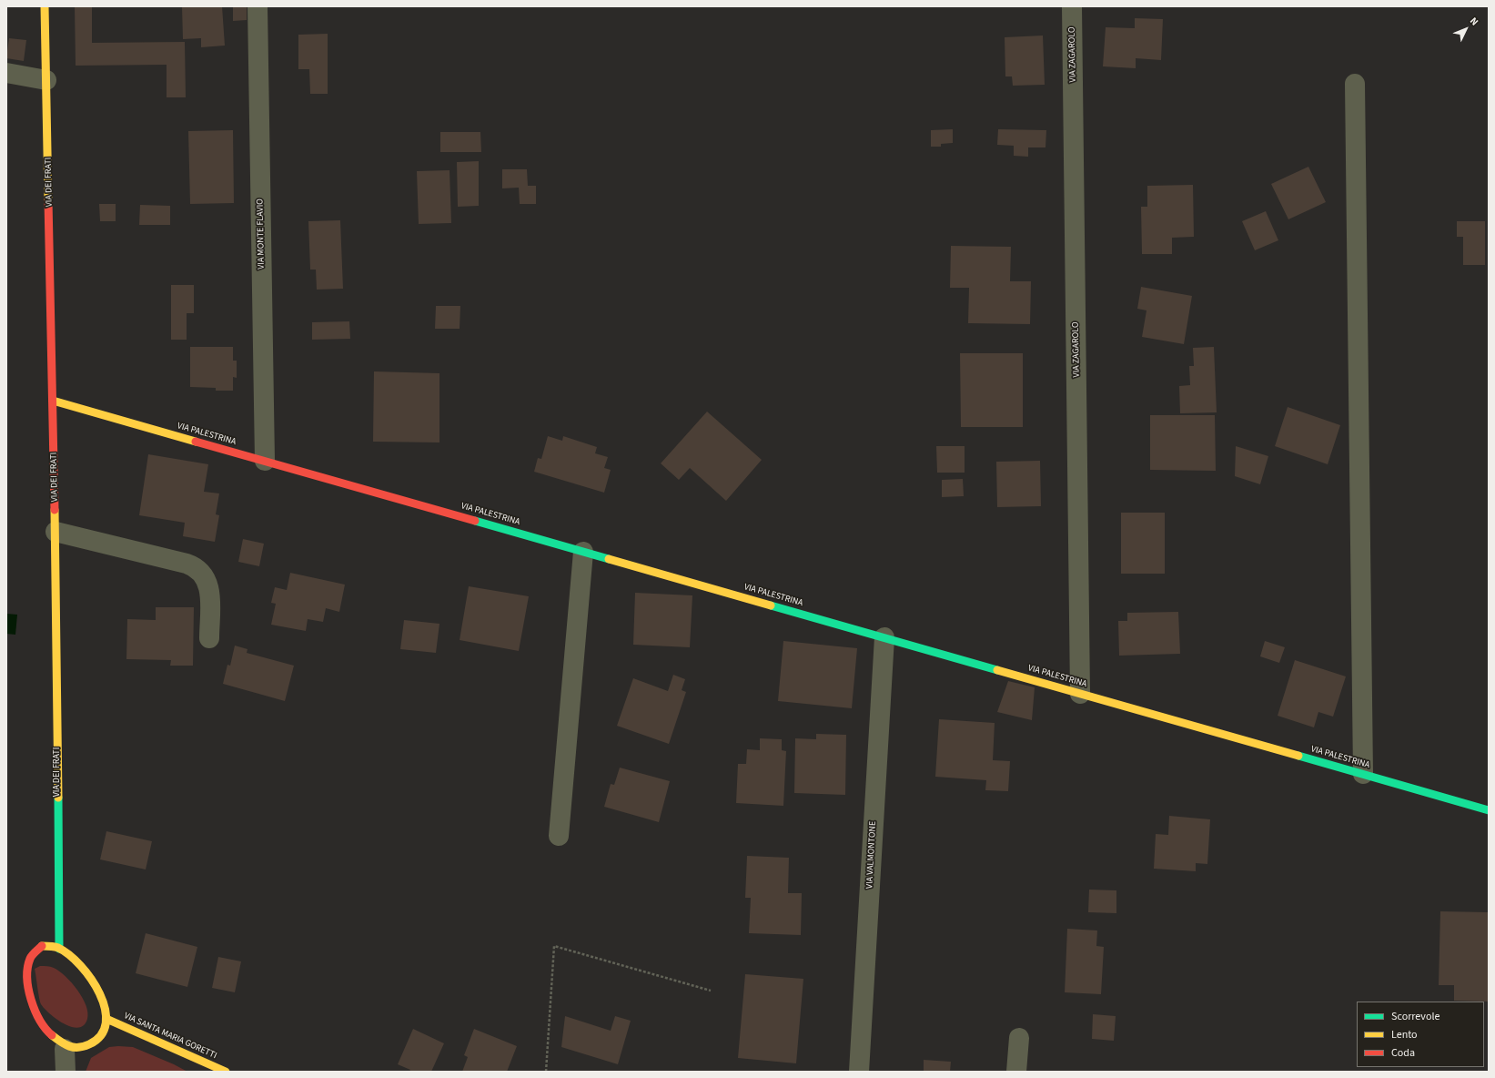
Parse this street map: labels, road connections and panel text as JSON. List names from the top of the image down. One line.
{"streets":{"street":["VIA ZAGAROLO","VIA DEI FRATI","VIA MONTE FLAVIO","VIA PALESTRINA","VIA VALMONTONE","VIA SANTA MARIA GORETTI"]},"crossings":[["VIA ZAGAROLO","VIA PALESTRINA"],["VIA DEI FRATI","VIA PALESTRINA"],["VIA MONTE FLAVIO","VIA PALESTRINA"],["VIA PALESTRINA","VIA VALMONTONE"]],"legend":["Scorrevole","Lento","Coda"],"north":"top right"}
